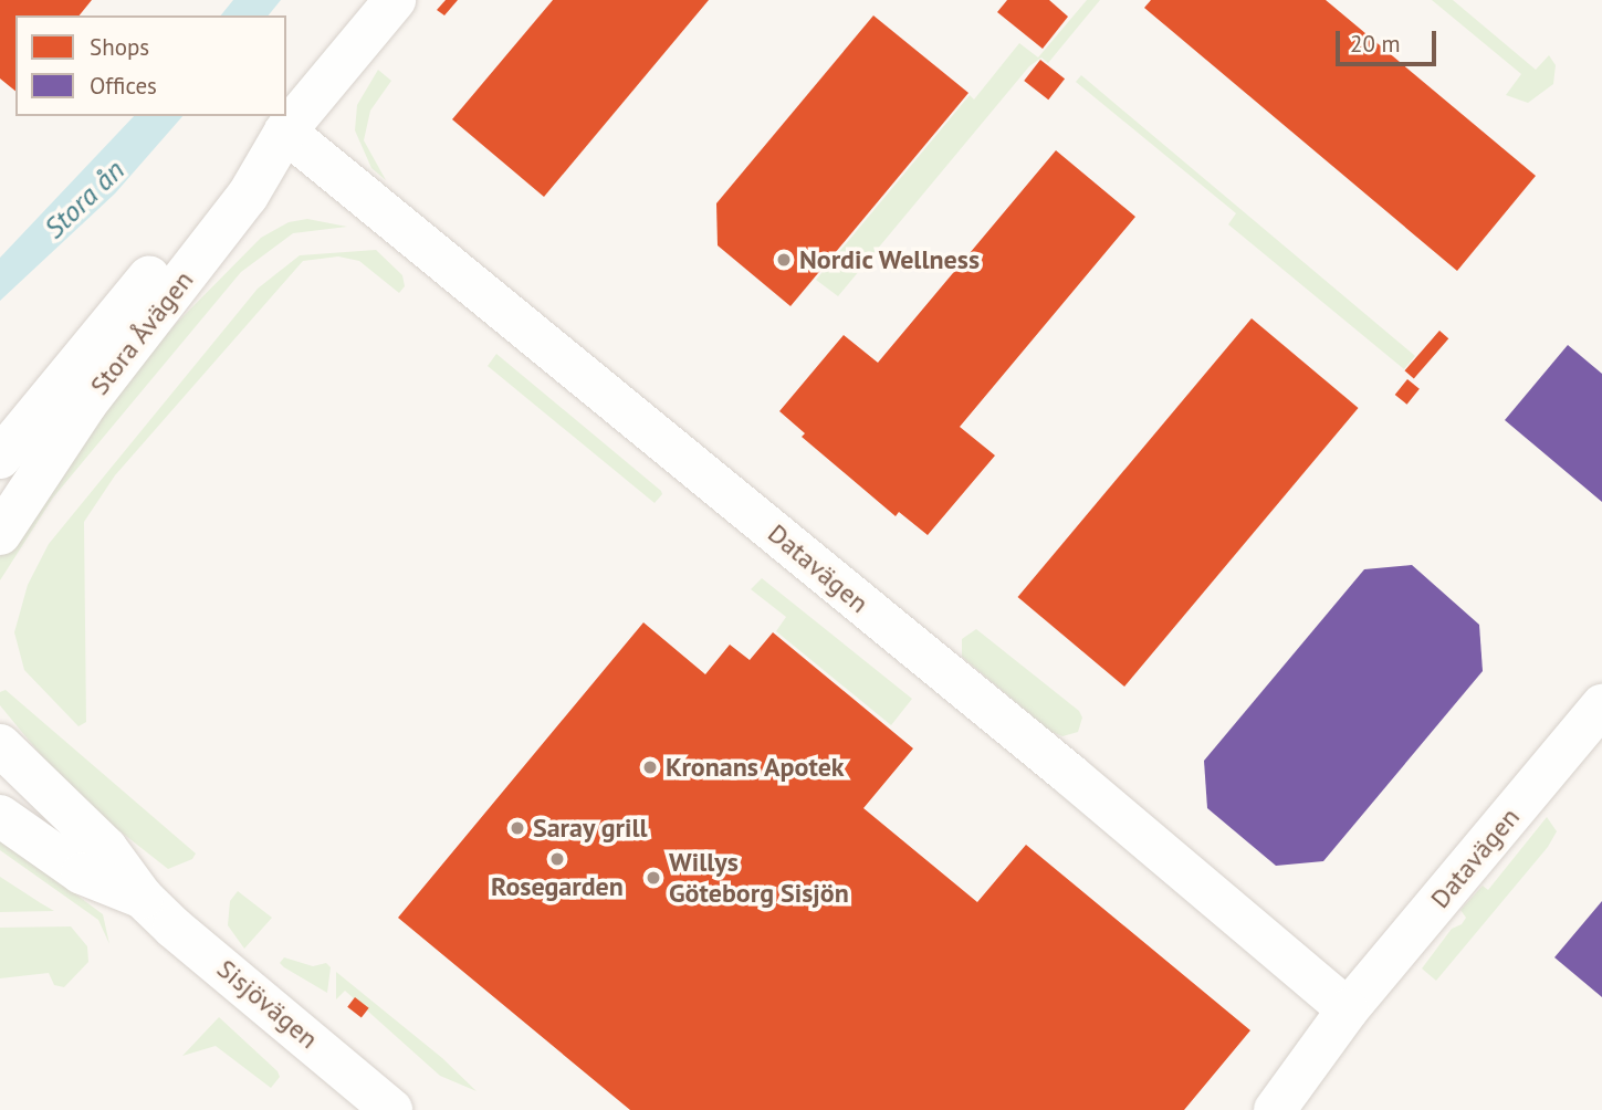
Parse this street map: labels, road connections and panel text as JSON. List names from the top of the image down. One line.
{"streets":{"street":["Stora Åvägen","Datavägen","Sisjövägen"]},"crossings":[["Stora Åvägen","Datavägen"]],"water":["Stora ån"],"places":["Nordic Wellness","Kronans Apotek","Saray grill","Rosegarden","Willys Göteborg Sisjön"],"legend":["Shops","Offices"],"scale_bar":"20 m"}
